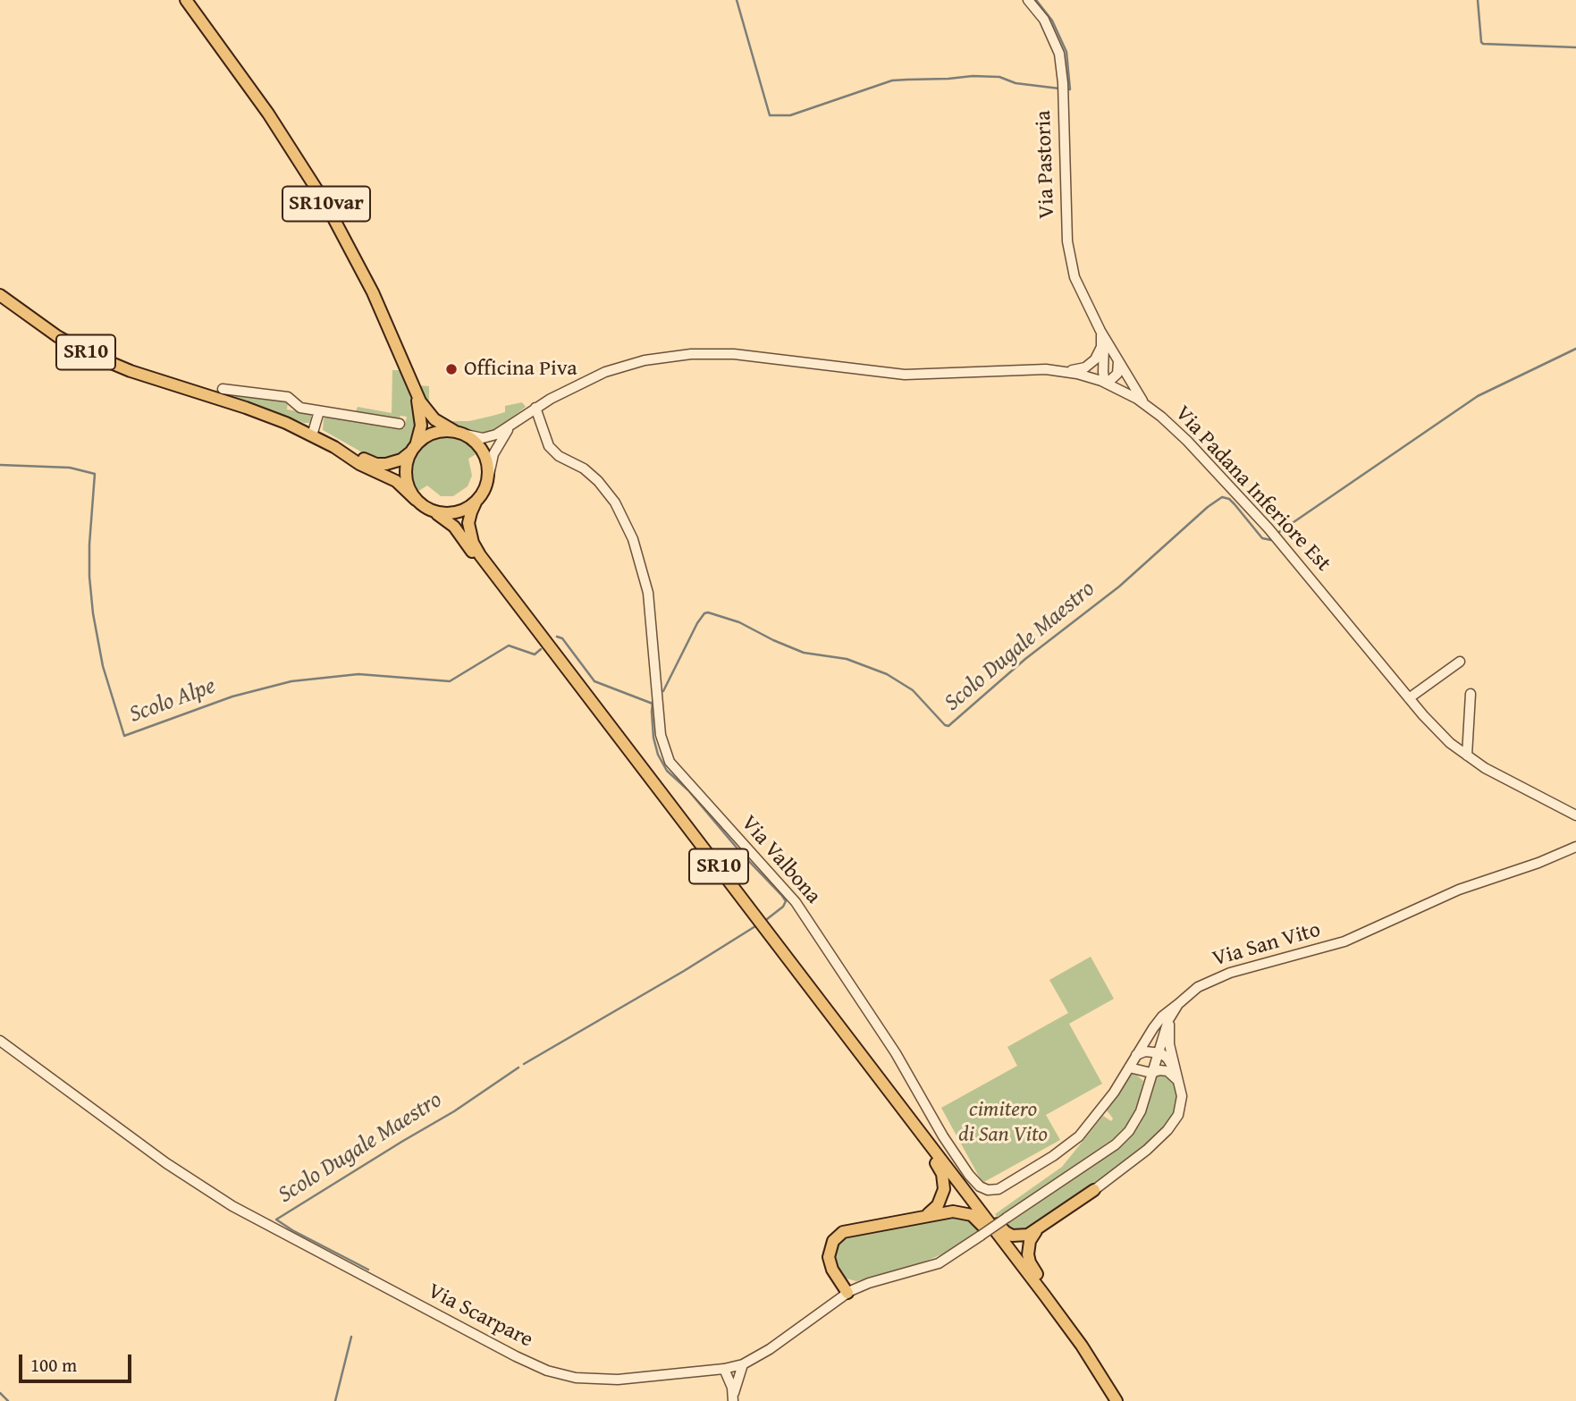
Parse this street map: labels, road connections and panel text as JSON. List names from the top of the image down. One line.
{"streets":{"main road":["SR10var","SR10"],"street":["Via Pastoria","Via Padana Inferiore Est","Via Valbona","Via San Vito","Via Scarpare"]},"crossings":[["Via Pastoria","Via Padana Inferiore Est"],["SR10var","SR10"],["SR10var","Via Padana Inferiore Est"],["SR10","Via Padana Inferiore Est"],["Via Padana Inferiore Est","Via Valbona"],["Via Valbona","Via San Vito"],["Via San Vito","Via Scarpare"]],"water":["Scolo Dugale Maestro","Scolo Alpe"],"parks":["cimitero di San Vito"],"places":["Officina Piva"],"scale_bar":"100 m"}
